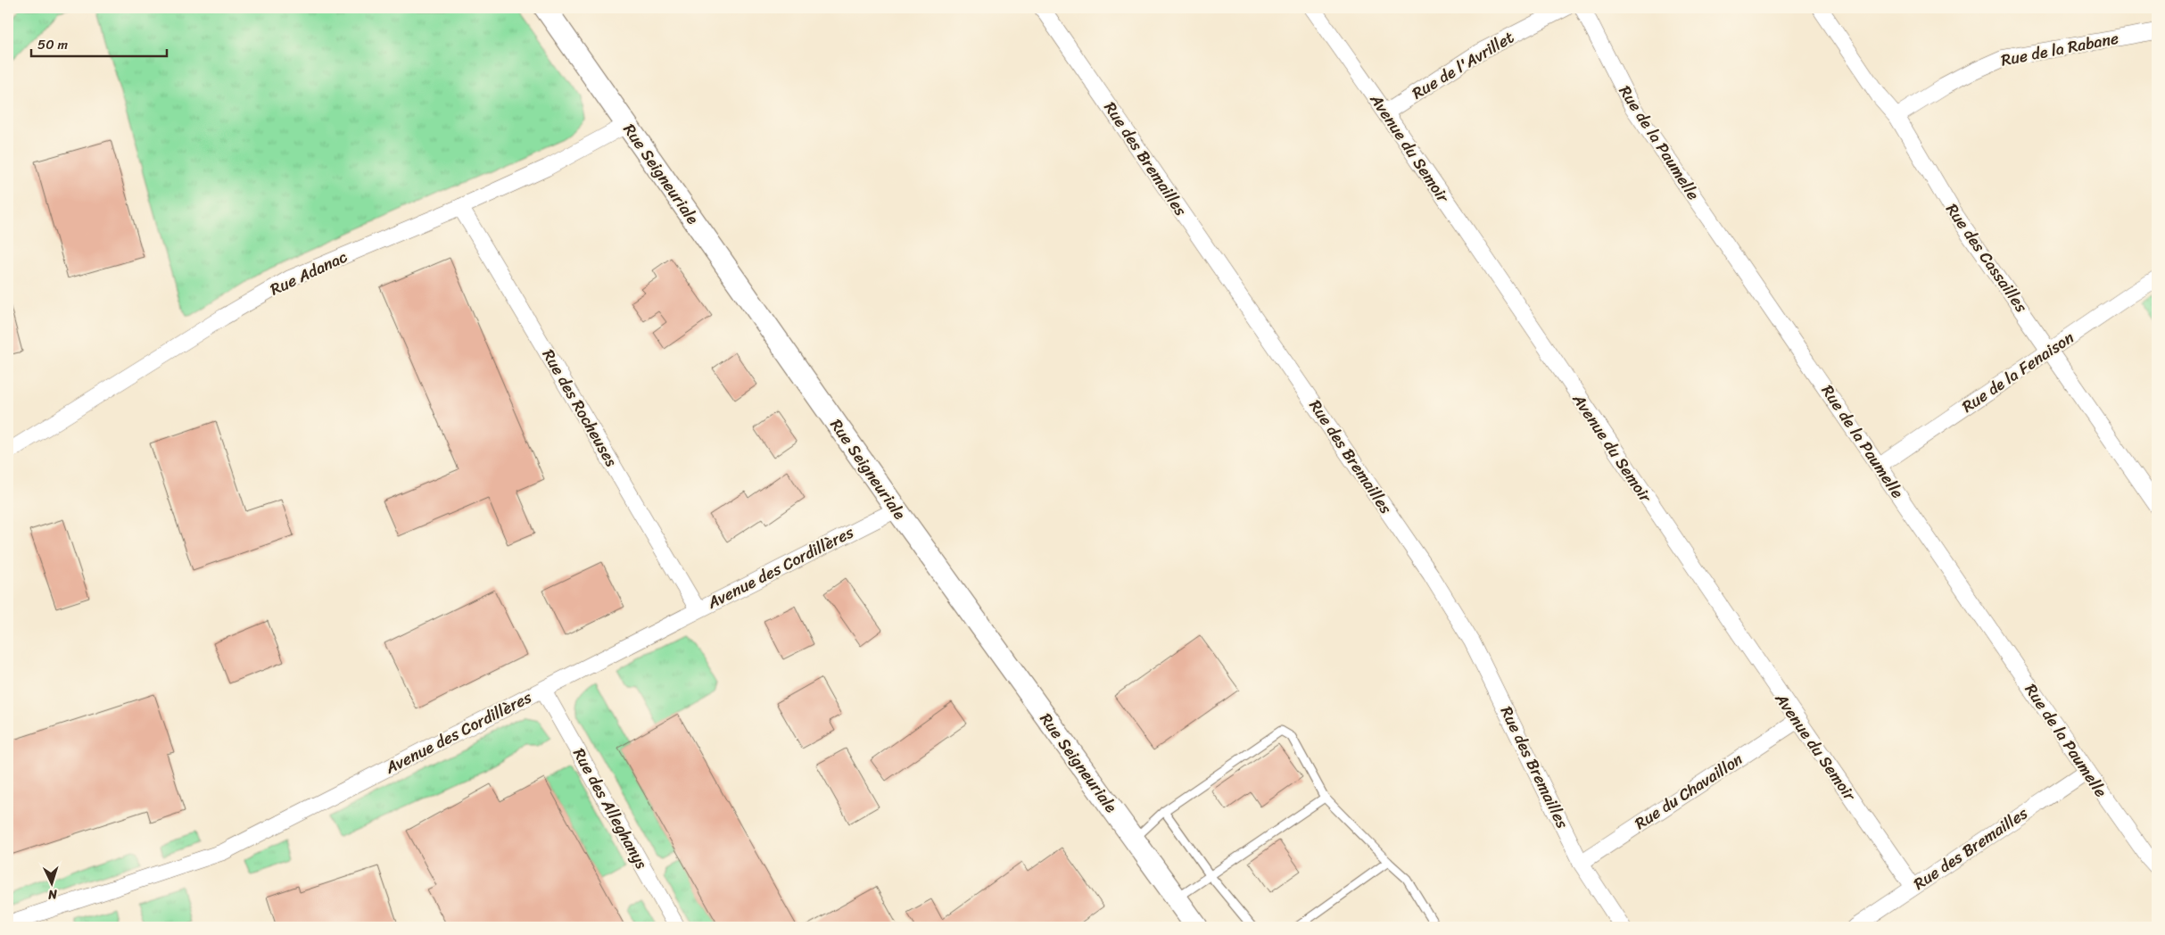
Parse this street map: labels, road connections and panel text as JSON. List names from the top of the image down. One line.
{"streets":{"street":["Rue de la Rabane","Rue de l'Avrillet","Rue de la Paumelle","Avenue du Semoir","Rue des Bremailles","Rue Seigneuriale","Rue des Cassailles","Rue Adanac","Rue de la Fenaison","Rue des Rocheuses","Avenue des Cordillères","Rue du Chavaillon","Rue des Alleghanys"]},"crossings":[["Rue de la Rabane","Rue des Cassailles"],["Rue de l'Avrillet","Avenue du Semoir"],["Rue de la Paumelle","Rue des Bremailles"],["Rue de la Paumelle","Rue de la Fenaison"],["Avenue du Semoir","Rue des Bremailles"],["Avenue du Semoir","Rue du Chavaillon"],["Rue des Bremailles","Rue du Chavaillon"],["Rue Seigneuriale","Rue Adanac"],["Rue Seigneuriale","Avenue des Cordillères"],["Rue des Cassailles","Rue de la Fenaison"],["Rue Adanac","Rue des Rocheuses"],["Rue des Rocheuses","Avenue des Cordillères"],["Avenue des Cordillères","Rue des Alleghanys"]],"scale_bar":"50 m","north":"bottom"}
